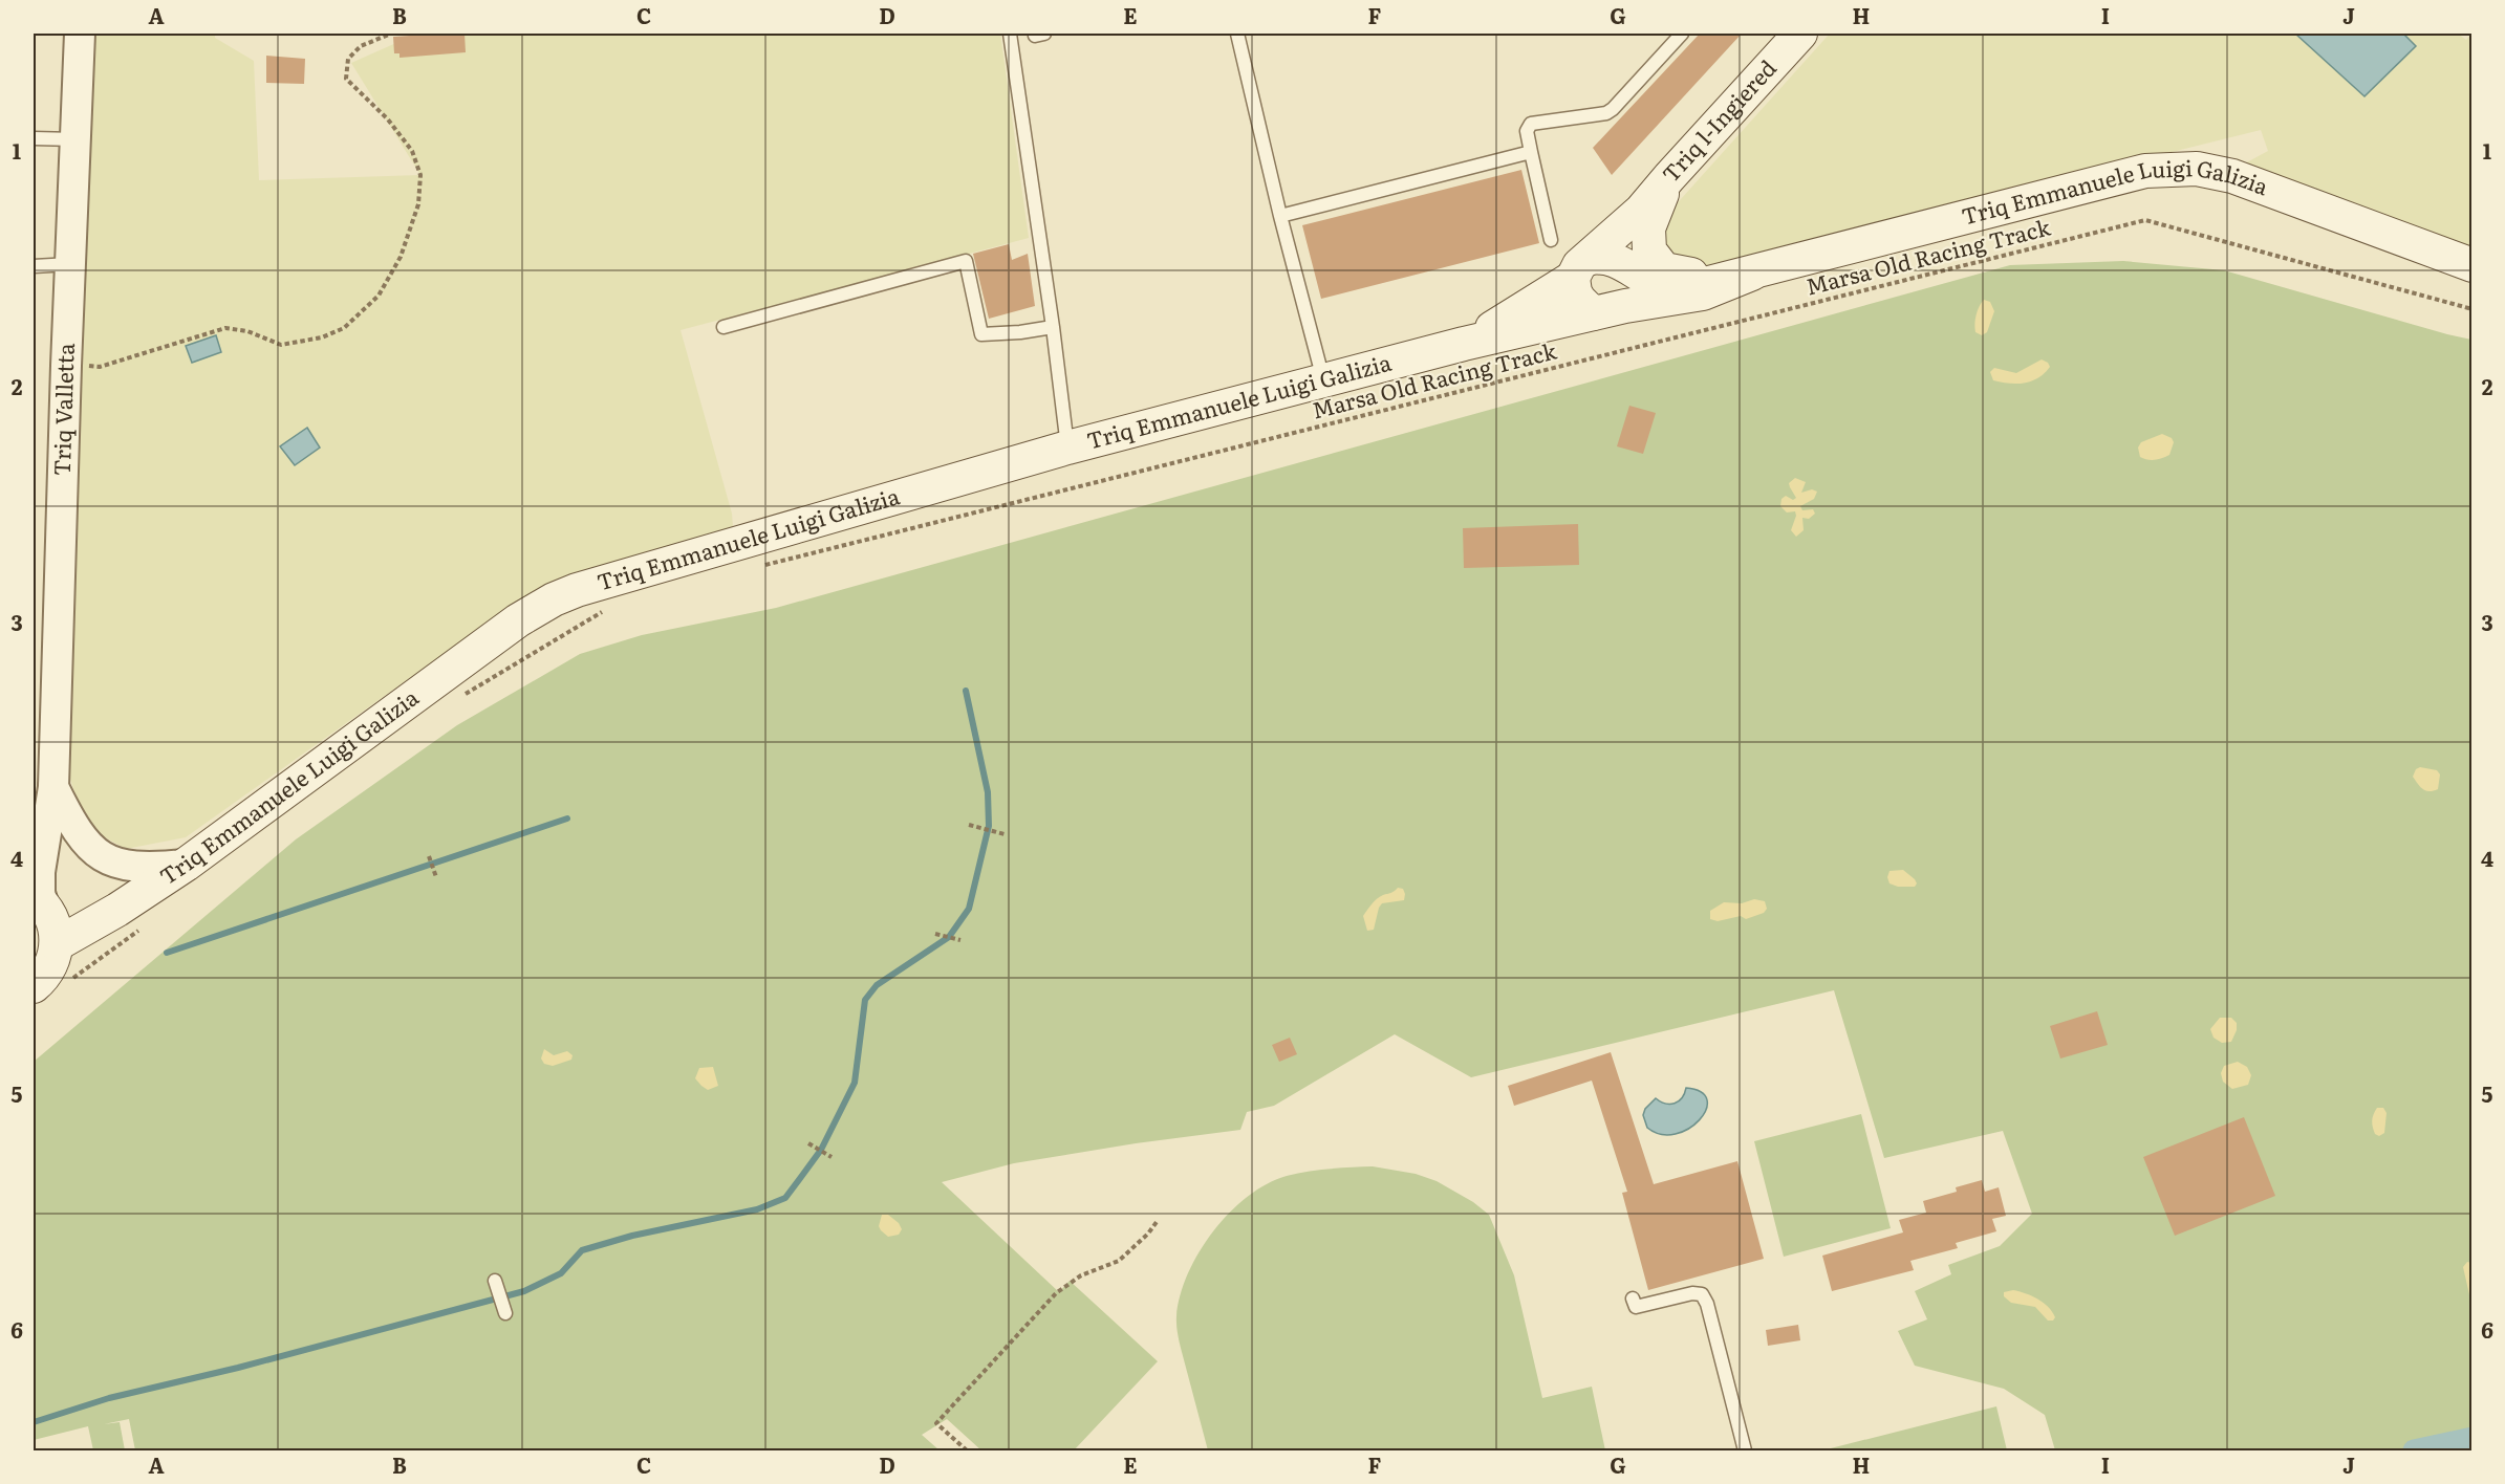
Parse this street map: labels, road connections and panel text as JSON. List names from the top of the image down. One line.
{"streets":{"main road":["Triq l-Ingiered","Triq Emmanuele Luigi Galizia"],"street":["Triq Valletta"],"path":["Marsa Old Racing Track"]},"crossings":[["Triq l-Ingiered","Triq Emmanuele Luigi Galizia"],["Triq Emmanuele Luigi Galizia","Triq Valletta"]],"grid":{"columns":["A","B","C","D","E","F","G","H","I","J"],"rows":["1","2","3","4","5","6"]}}
